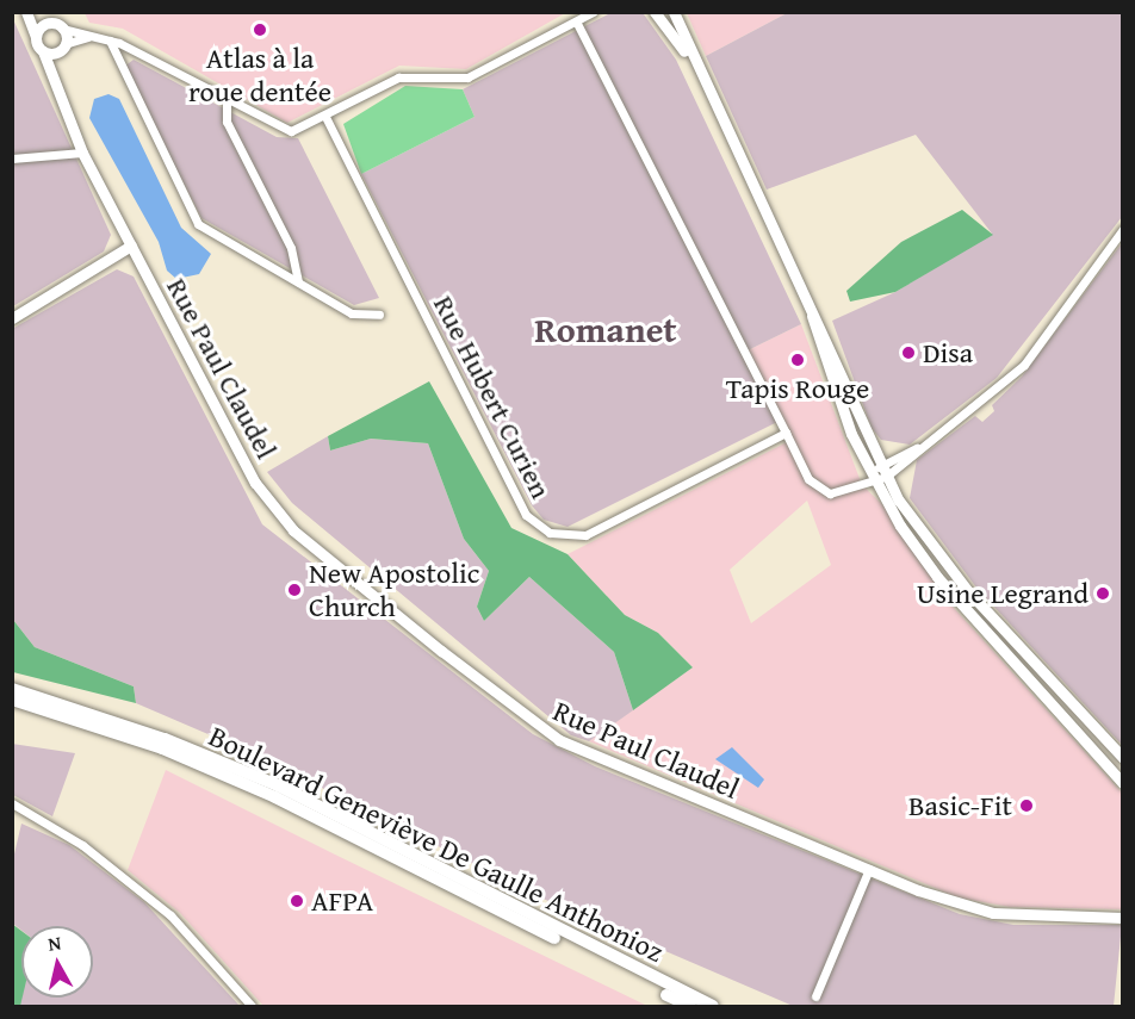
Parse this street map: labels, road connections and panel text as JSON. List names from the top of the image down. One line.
{"streets":{"main road":["Boulevard Geneviève De Gaulle Anthonioz"],"street":["Rue Paul Claudel","Rue Hubert Curien"]},"districts":["Romanet"],"places":["Atlas à la roue dentée","Disa","Tapis Rouge","New Apostolic Church","Usine Legrand","Basic-Fit","AFPA"],"north":"top"}
